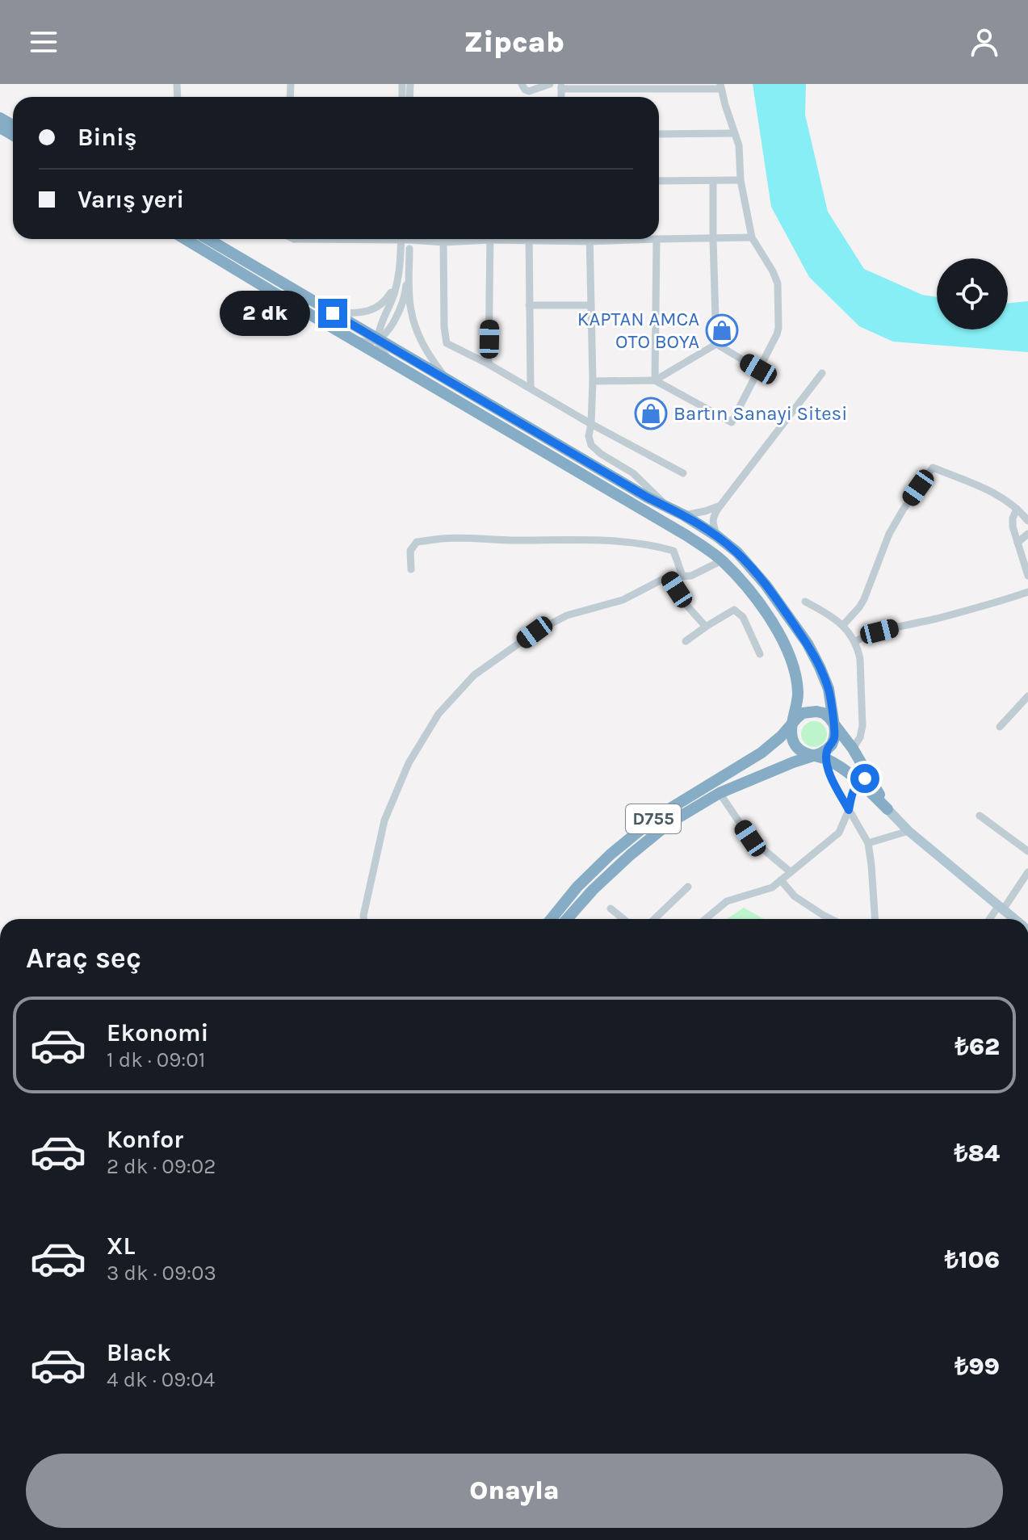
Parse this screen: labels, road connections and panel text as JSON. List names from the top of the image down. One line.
{"streets":{"highway":["D755"]},"places":{"shop":["KAPTAN AMCA OTO BOYA","Bartın Sanayi Sitesi"]},"page":{"header":"Zipcab","banner":["Biniş","Varış yeri"],"bubble":"2 dk","heading":"Araç seç","list":[{"name":"Ekonomi","note":"1 dk · 09:01","value":"₺62"},{"name":"Konfor","note":"2 dk · 09:02","value":"₺84"},{"name":"XL","note":"3 dk · 09:03","value":"₺106"},{"name":"Black","note":"4 dk · 09:04","value":"₺99"}],"buttons":"Onayla"}}
